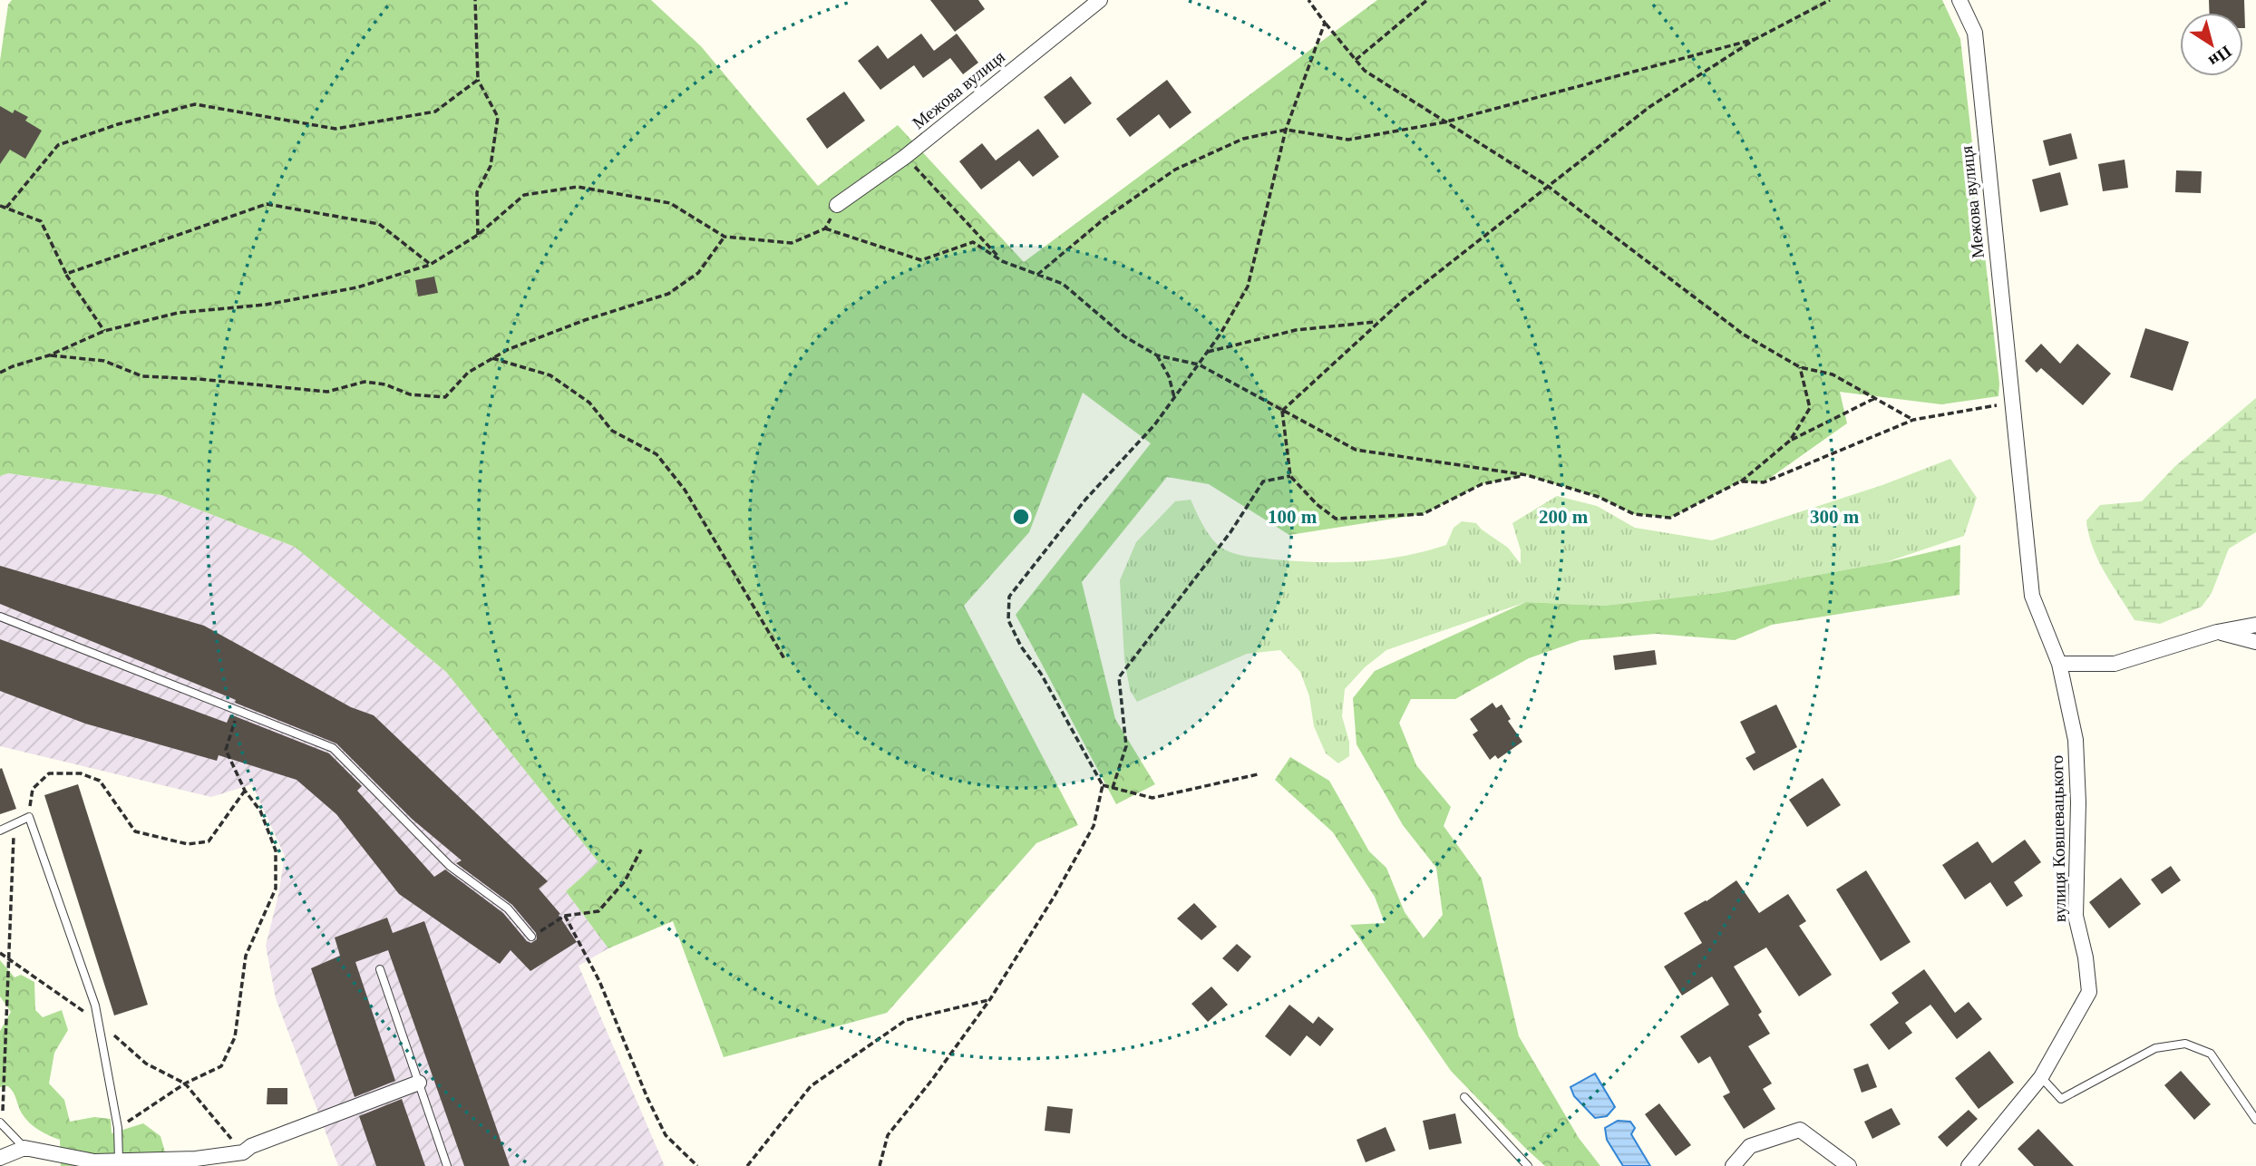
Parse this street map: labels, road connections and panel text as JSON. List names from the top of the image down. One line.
{"streets":{"street":["Межова вулиця","вулиця Ковшевацького"]},"crossings":[["Межова вулиця","вулиця Ковшевацького"]],"north":"bottom right","rings":["100 m","200 m","300 m"]}
